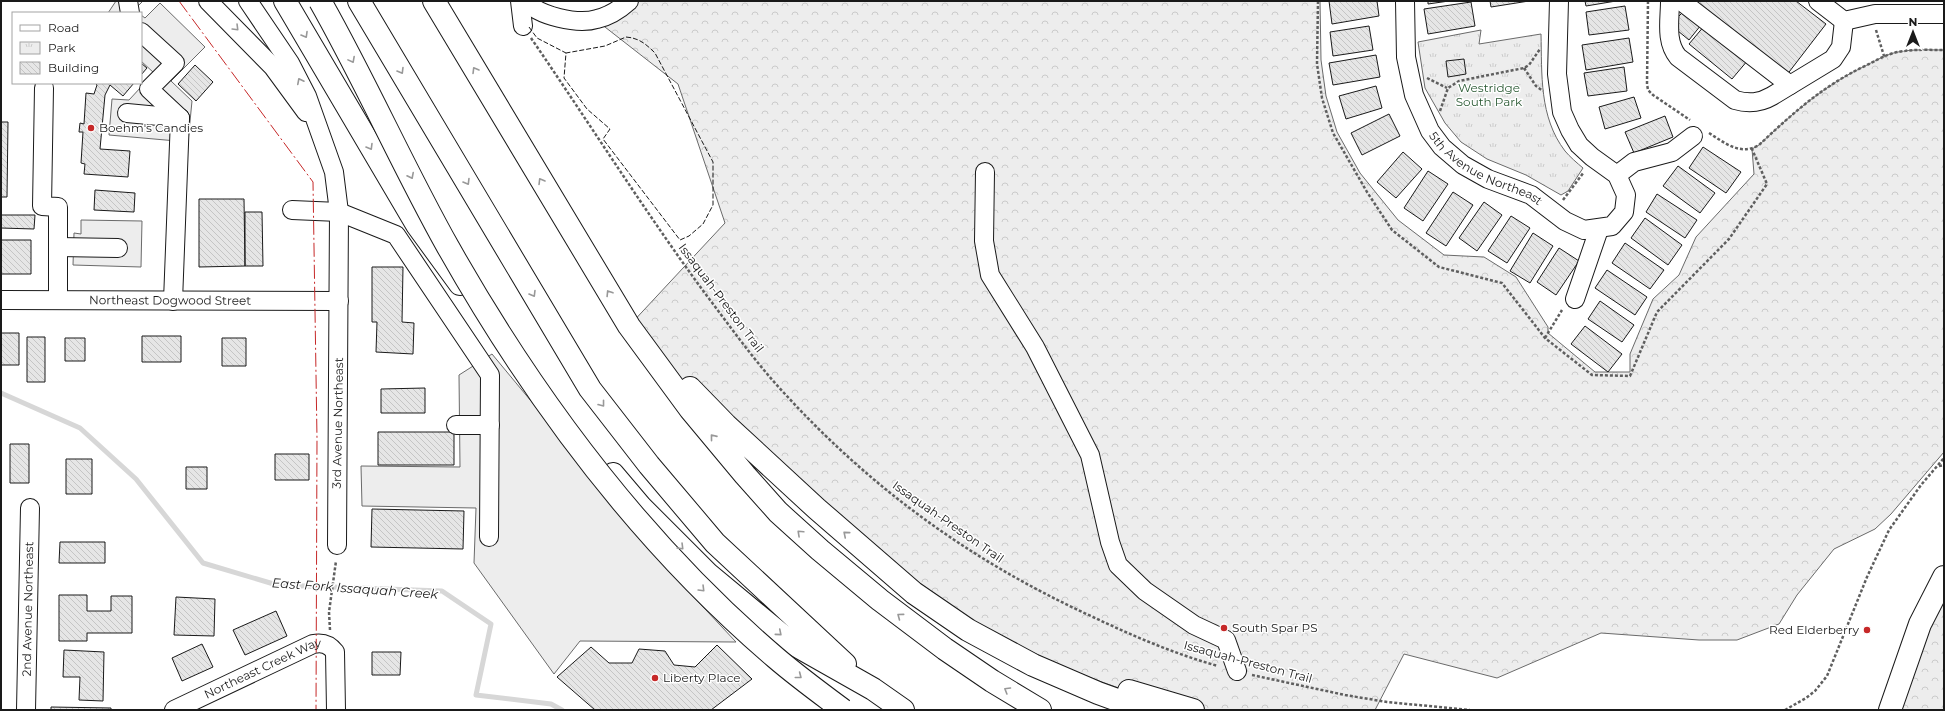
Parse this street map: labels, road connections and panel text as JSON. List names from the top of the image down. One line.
{"streets":{"street":["5th Avenue Northeast","Northeast Dogwood Street","3rd Avenue Northeast","2nd Avenue Northeast","Northeast Creek Way"],"path":["Issaquah-Preston Trail"]},"crossings":[["Northeast Dogwood Street","3rd Avenue Northeast"]],"water":["East Fork Issaquah Creek"],"parks":["Westridge South Park"],"places":["Boehm's Candies","South Spar PS","Red Elderberry","Liberty Place"],"legend":["Road","Park","Building"],"north":"top"}
